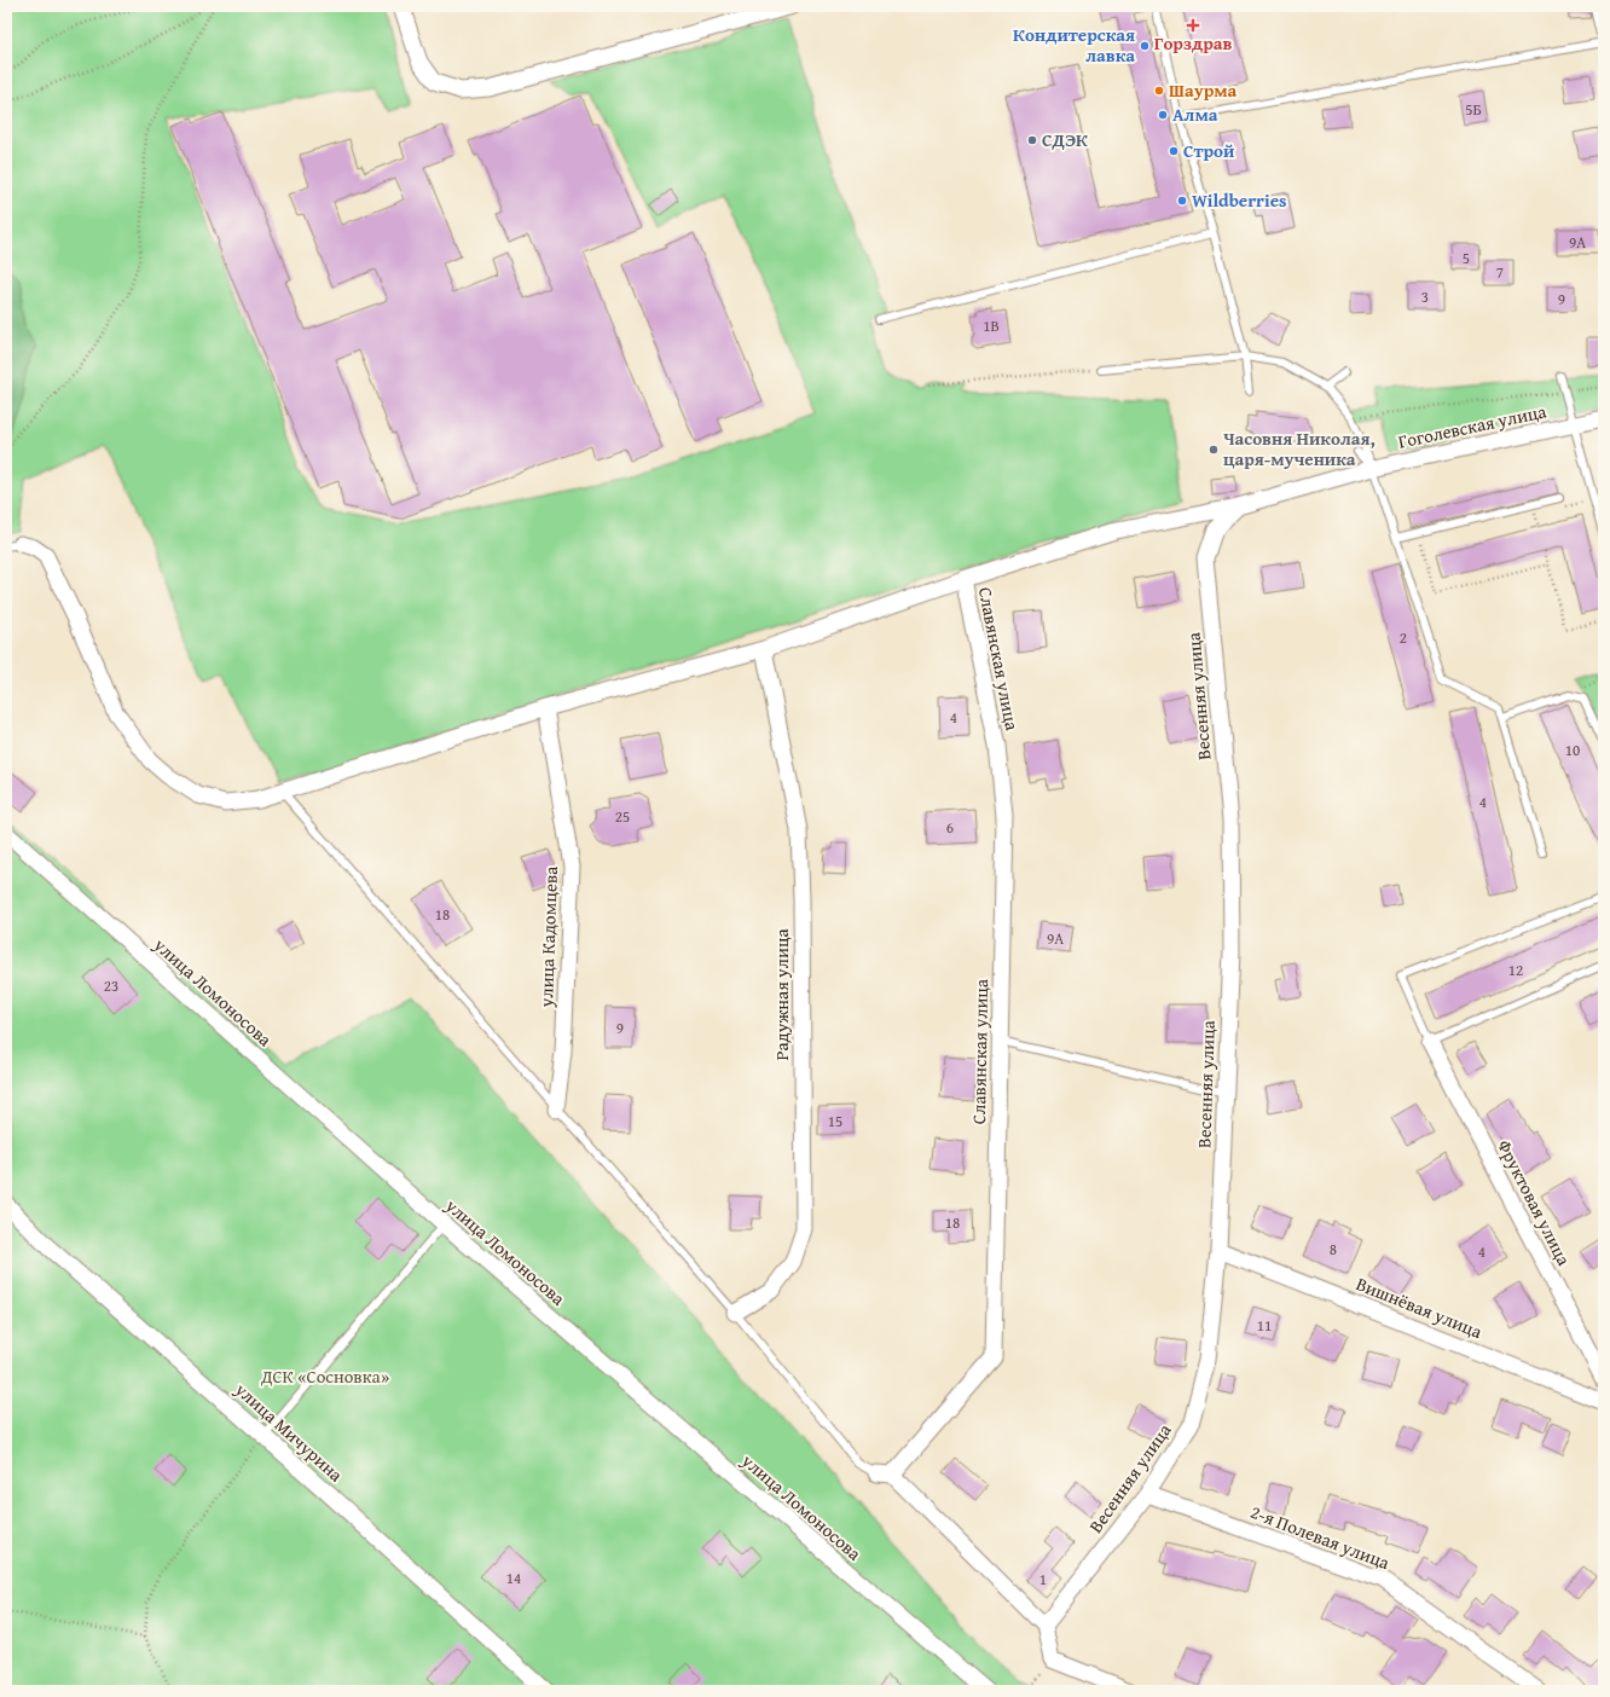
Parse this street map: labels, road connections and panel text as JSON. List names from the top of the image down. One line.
{"streets":{"street":["Гоголевская улица","Славянская улица","Весенняя улица","улица Кадомцева","улица Ломоносова","Радужная улица","Фруктовая улица","Вишнёвая улица","улица Мичурина","2-я Полевая улица"]},"crossings":[["Гоголевская улица","Славянская улица"],["Гоголевская улица","Весенняя улица"],["Гоголевская улица","улица Кадомцева"],["Гоголевская улица","Радужная улица"],["Весенняя улица","Вишнёвая улица"],["Весенняя улица","2-я Полевая улица"]],"parks":["ДСК «Сосновка»"],"places":{"health":["Горздрав"],"other":["Кондитерская лавка","Шаурма","Алма","СДЭК","Строй","Wildberries","Часовня Николая, царя-мученика"]},"house_numbers":["5Б","9А","5","7","3","9","1В","2","4","10","4","25","6","18","9А","12","23","9","15","18","8","4","11","14","1"]}
